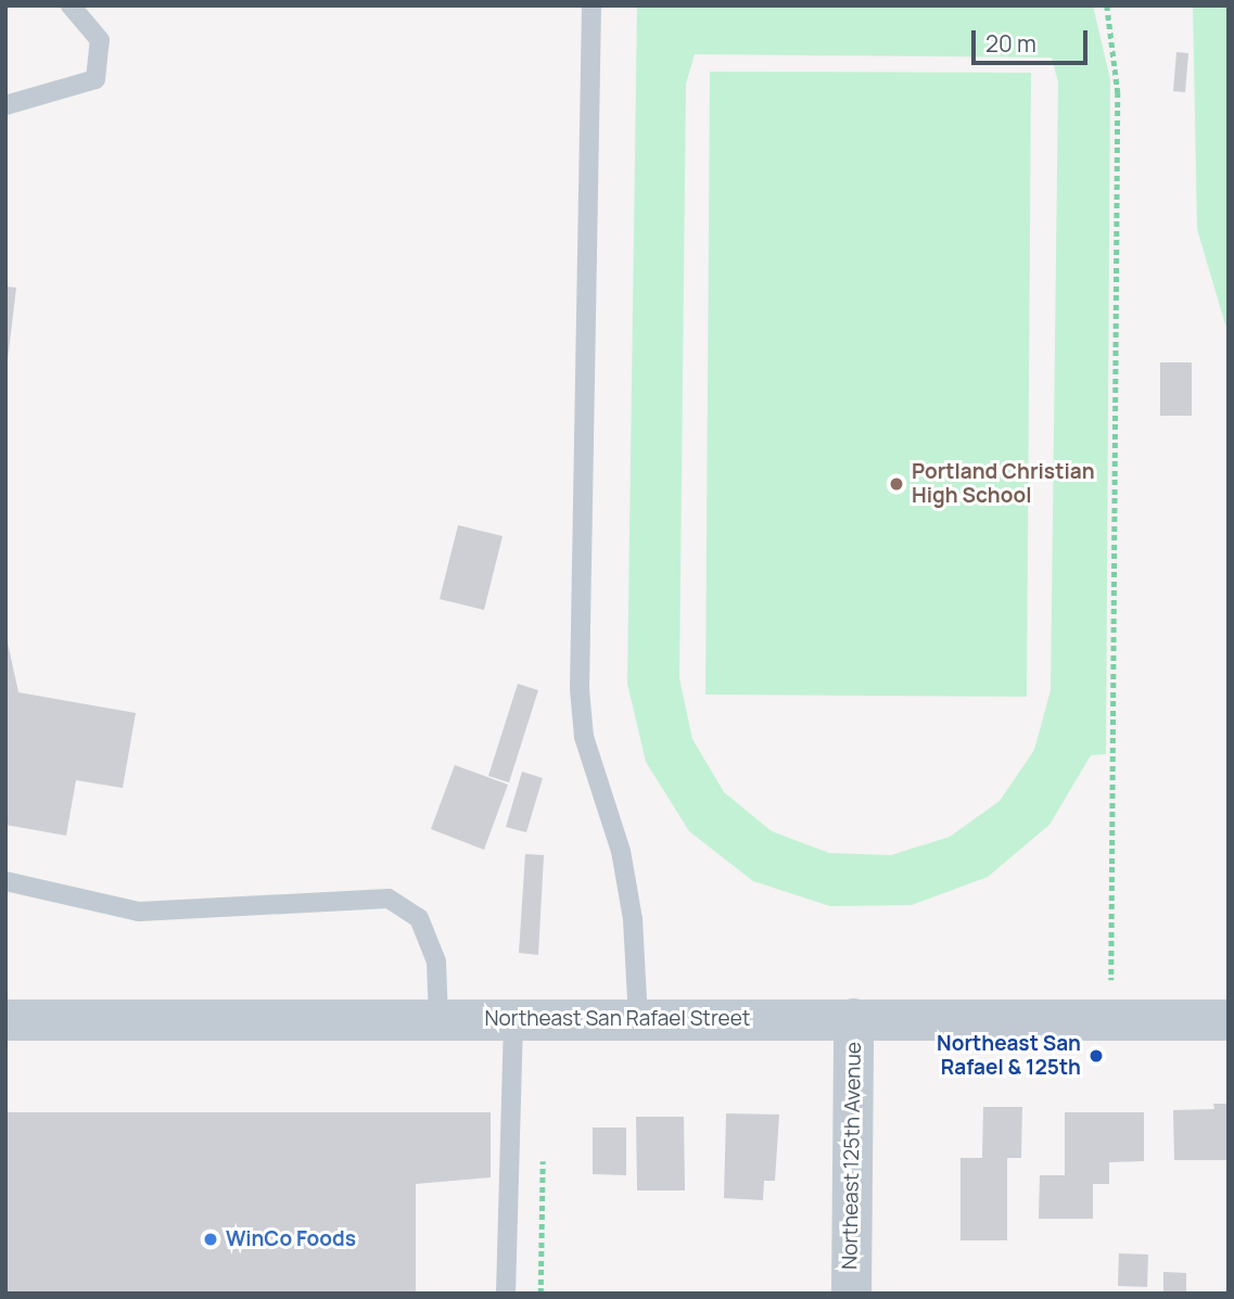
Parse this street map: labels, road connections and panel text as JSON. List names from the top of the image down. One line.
{"streets":{"street":["Northeast San Rafael Street","Northeast 125th Avenue"]},"crossings":[["Northeast San Rafael Street","Northeast 125th Avenue"]],"places":["Portland Christian High School","Northeast San Rafael & 125th","WinCo Foods"],"scale_bar":"20 m"}
